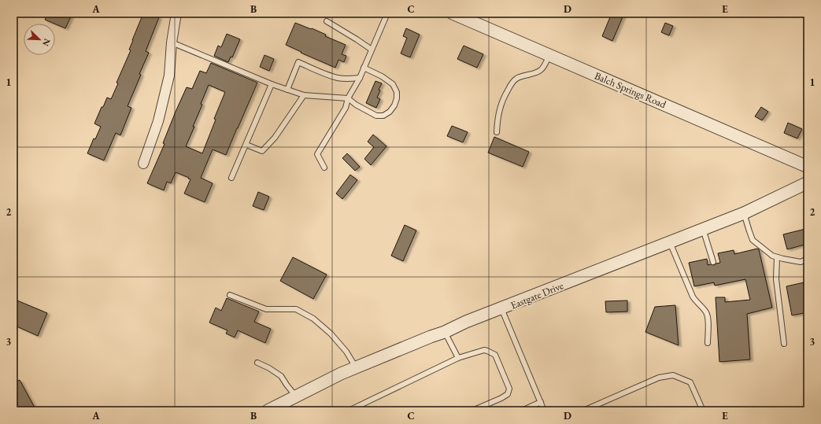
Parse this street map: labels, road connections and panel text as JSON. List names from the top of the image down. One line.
{"streets":{"street":["Balch Springs Road","Eastgate Drive"]},"north":"bottom right","grid":{"columns":["A","B","C","D","E"],"rows":["1","2","3"]}}
